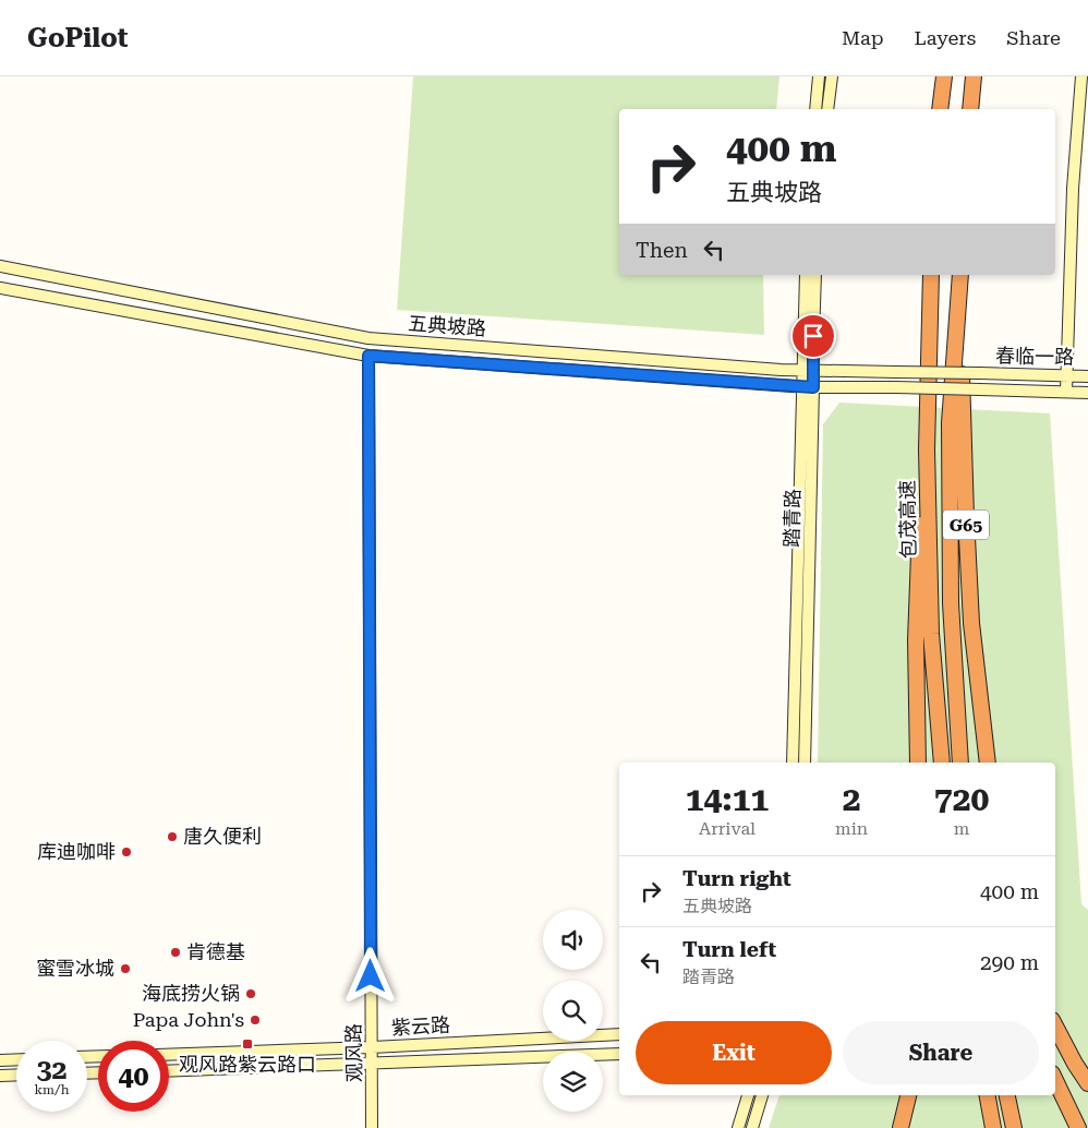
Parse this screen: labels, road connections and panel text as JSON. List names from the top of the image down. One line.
{"streets":{"highway":["包茂高速","G65"],"street":["五典坡路","春临一路","踏青路","紫云路","观风路"]},"crossings":[["五典坡路","春临一路"],["五典坡路","踏青路"],["五典坡路","观风路"],["紫云路","观风路"]],"places":{"other":["唐久便利","库迪咖啡","肯德基","蜜雪冰城","海底捞火锅","Papa John's"],"transit":["观风路紫云路口"]},"page":{"header":"GoPilot","nav":["Map","Layers","Share"],"turn":["400 m","五典坡路"],"then":"Then","eta":["14:11","Arrival","2","min","720","m"],"list":[{"name":"Turn right","note":"五典坡路","value":"400 m"},{"name":"Turn left","note":"踏青路","value":"290 m"}],"buttons":["Exit","Share"],"speed":"32 km/h","limit":"40"}}
